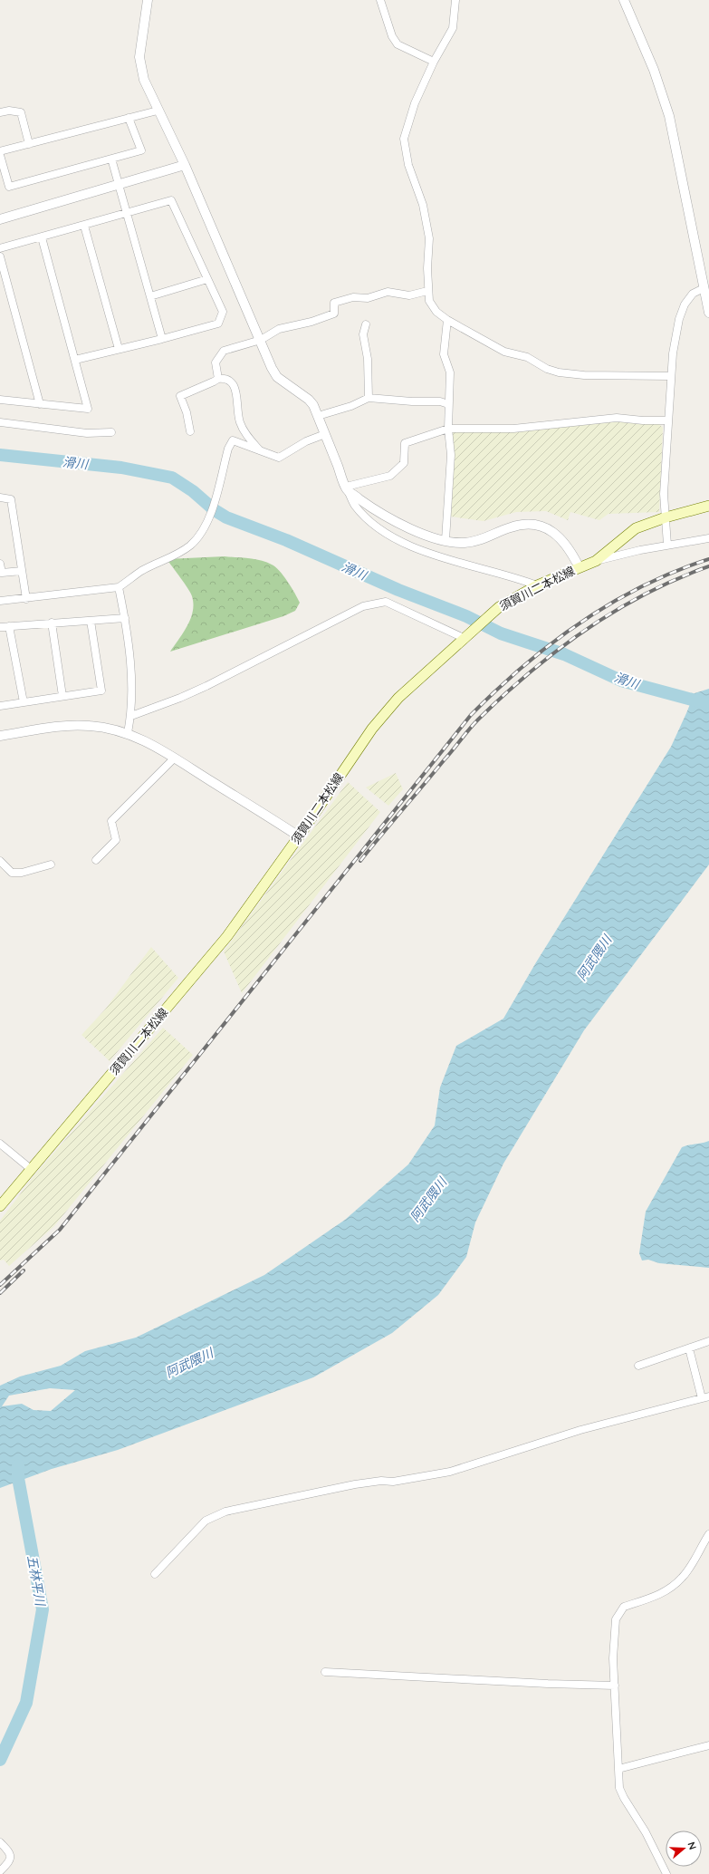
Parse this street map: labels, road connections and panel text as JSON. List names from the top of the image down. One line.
{"streets":{"main road":["須賀川二本松線"]},"water":["滑川","阿武隈川","五林平川"],"north":"right"}
